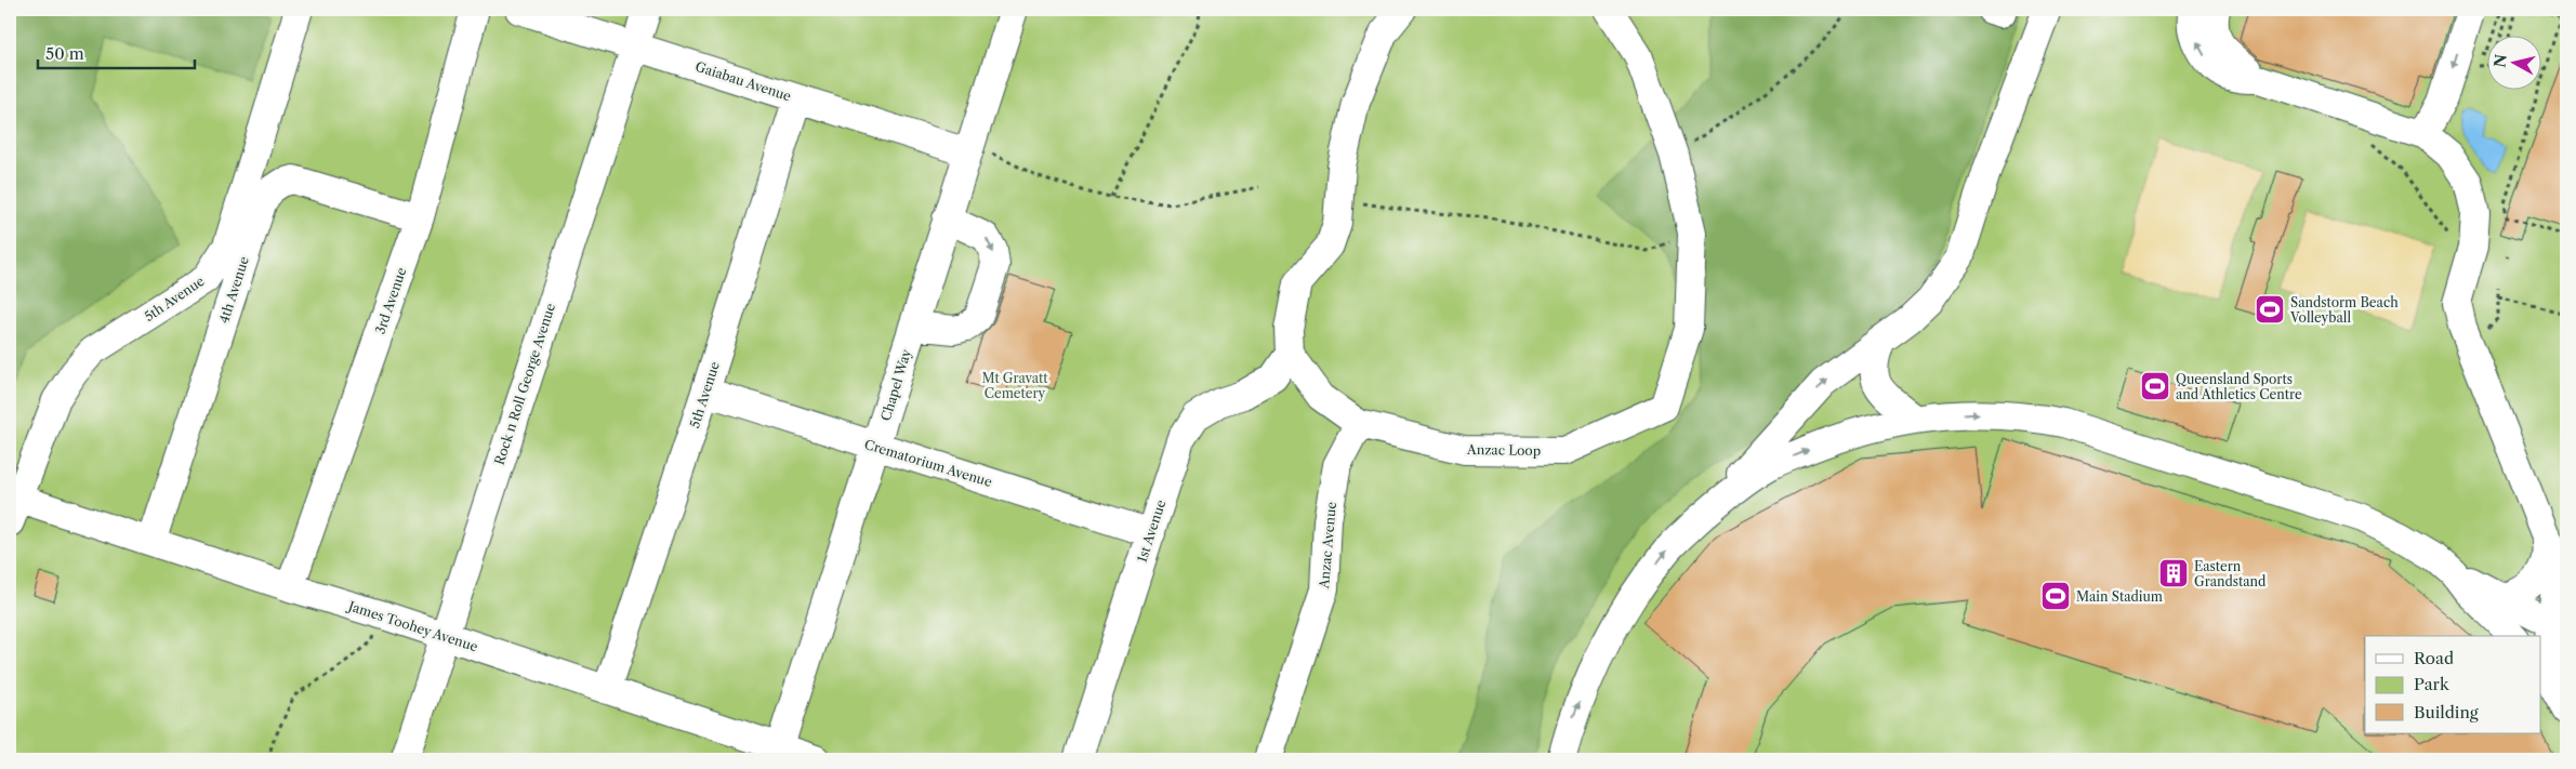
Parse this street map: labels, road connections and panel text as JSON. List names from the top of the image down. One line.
{"streets":{"street":["Gaiabau Avenue","4th Avenue","5th Avenue","3rd Avenue","Rock n Roll George Avenue","Chapel Way","Anzac Loop","Crematorium Avenue","1st Avenue","Anzac Avenue","James Toohey Avenue"]},"crossings":[["Gaiabau Avenue","5th Avenue"],["Gaiabau Avenue","Rock n Roll George Avenue"],["Gaiabau Avenue","Chapel Way"],["4th Avenue","3rd Avenue"],["4th Avenue","James Toohey Avenue"],["5th Avenue","Crematorium Avenue"],["5th Avenue","James Toohey Avenue"],["3rd Avenue","James Toohey Avenue"],["Rock n Roll George Avenue","James Toohey Avenue"],["Chapel Way","Crematorium Avenue"],["Chapel Way","James Toohey Avenue"],["Anzac Loop","1st Avenue"],["Anzac Loop","Anzac Avenue"],["Crematorium Avenue","1st Avenue"]],"parks":["Mt Gravatt Cemetery"],"places":{"sports":["Sandstorm Beach Volleyball","Queensland Sports and Athletics Centre","Main Stadium"],"building":["Eastern Grandstand"]},"legend":["Road","Park","Building"],"scale_bar":"50 m","north":"left"}
